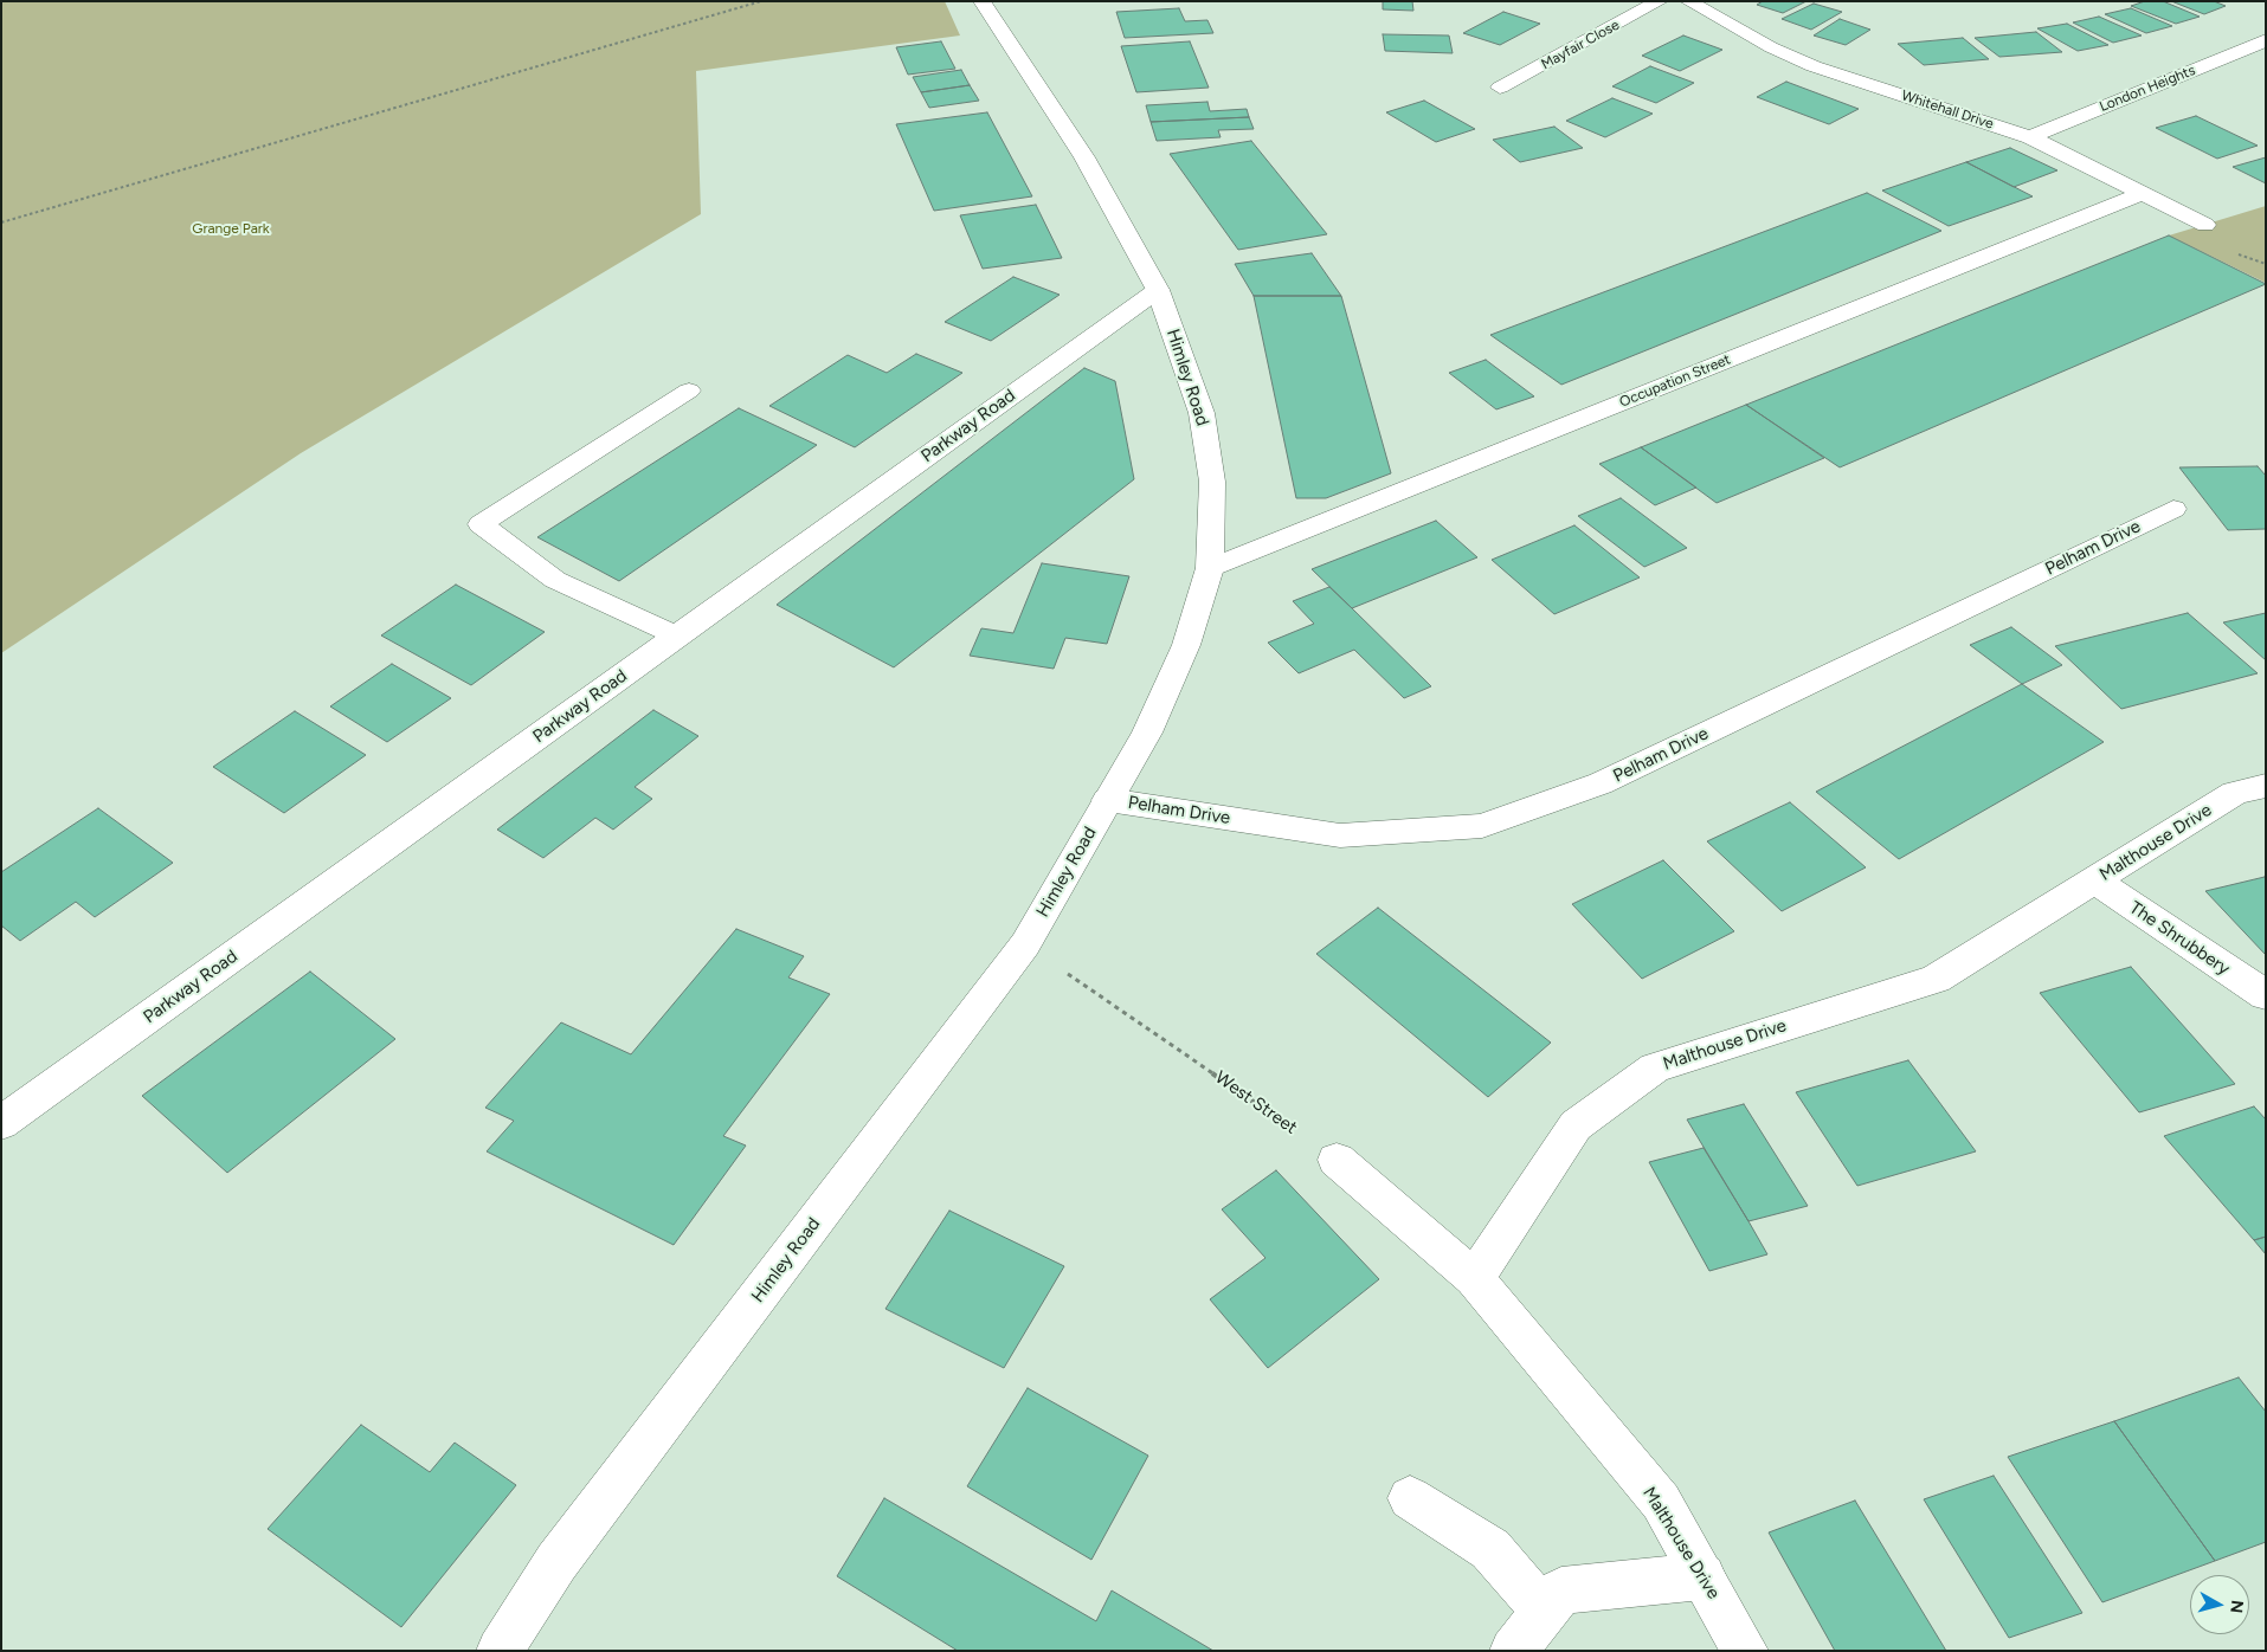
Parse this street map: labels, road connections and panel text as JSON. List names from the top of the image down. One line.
{"streets":{"street":["Mayfair Close","London Heights","Whitehall Drive","Himley Road","Occupation Street","Parkway Road","Pelham Drive","Malthouse Drive","The Shrubbery"],"path":["West Street"]},"crossings":[["London Heights","Whitehall Drive"],["Whitehall Drive","Occupation Street"],["Himley Road","Occupation Street"],["Himley Road","Parkway Road"],["Himley Road","Pelham Drive"],["Himley Road","West Street"],["Malthouse Drive","The Shrubbery"]],"parks":["Grange Park"],"north":"right"}
